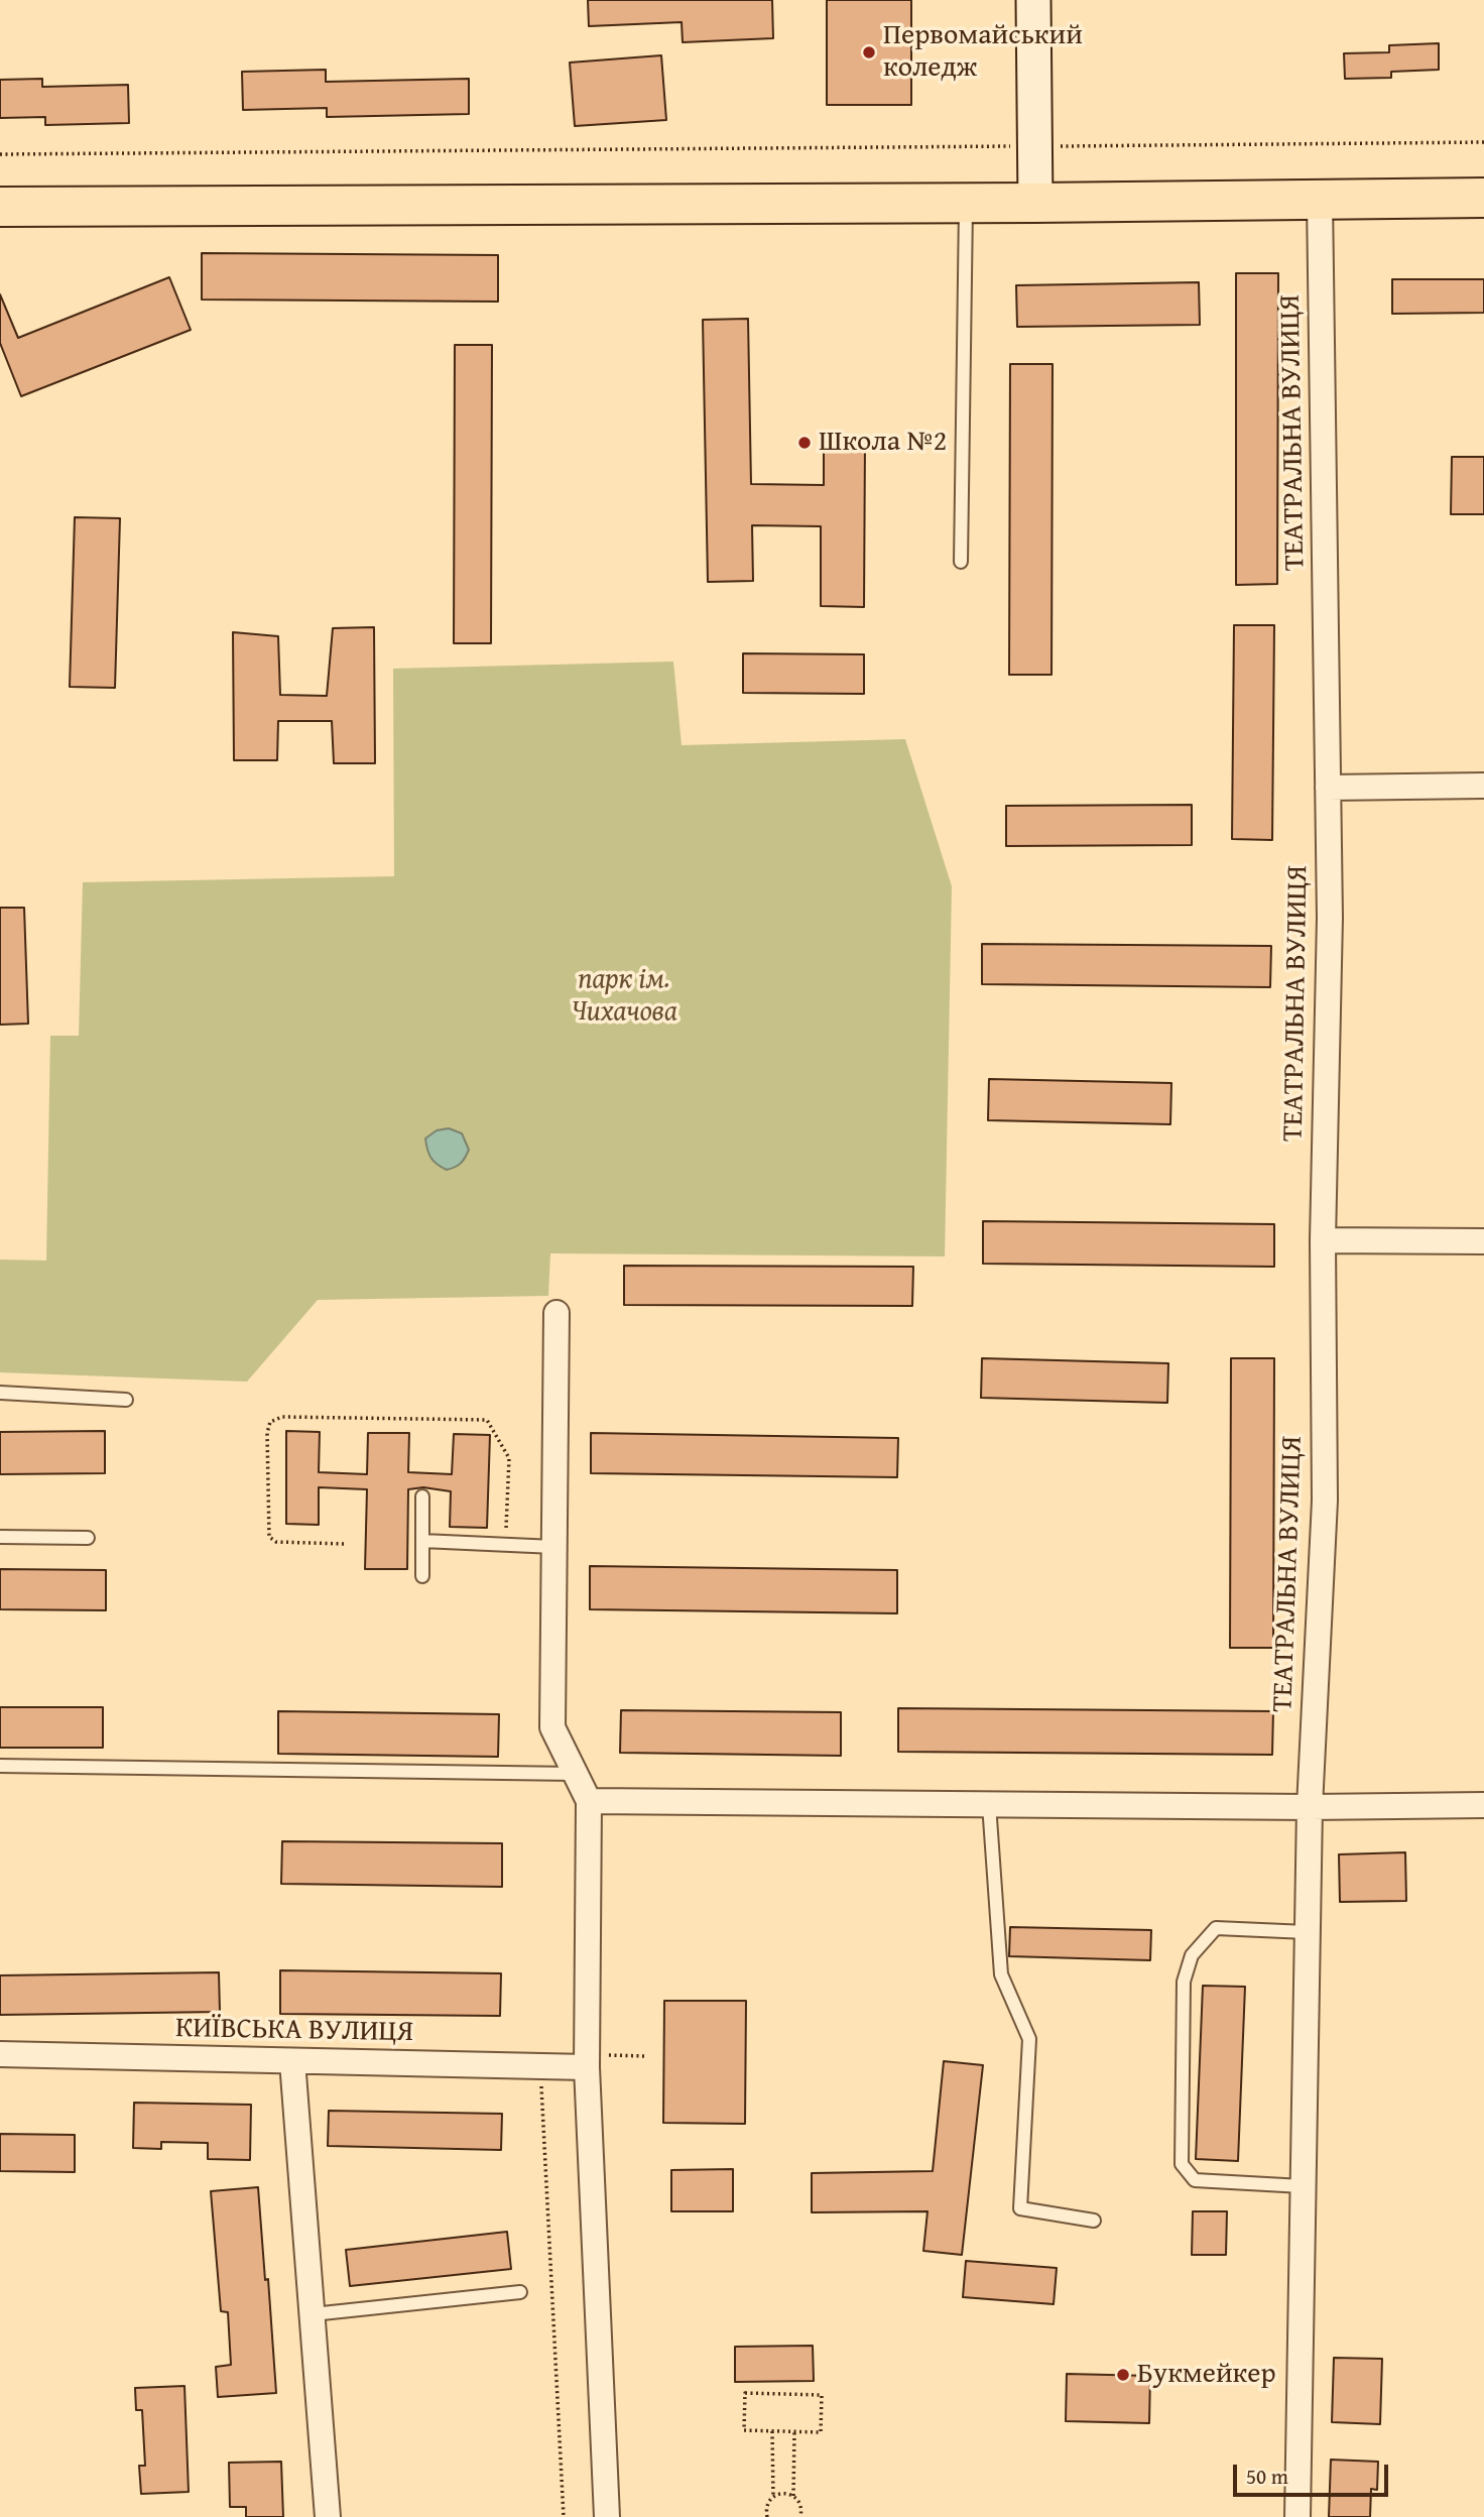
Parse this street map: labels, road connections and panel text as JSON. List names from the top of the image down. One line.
{"streets":{"street":["ТЕАТРАЛЬНА ВУЛИЦЯ","КИЇВСЬКА ВУЛИЦЯ"]},"parks":["парк ім. Чихачова"],"places":["Первомайський коледж","Школа №2","Букмейкер"],"scale_bar":"50 m"}
